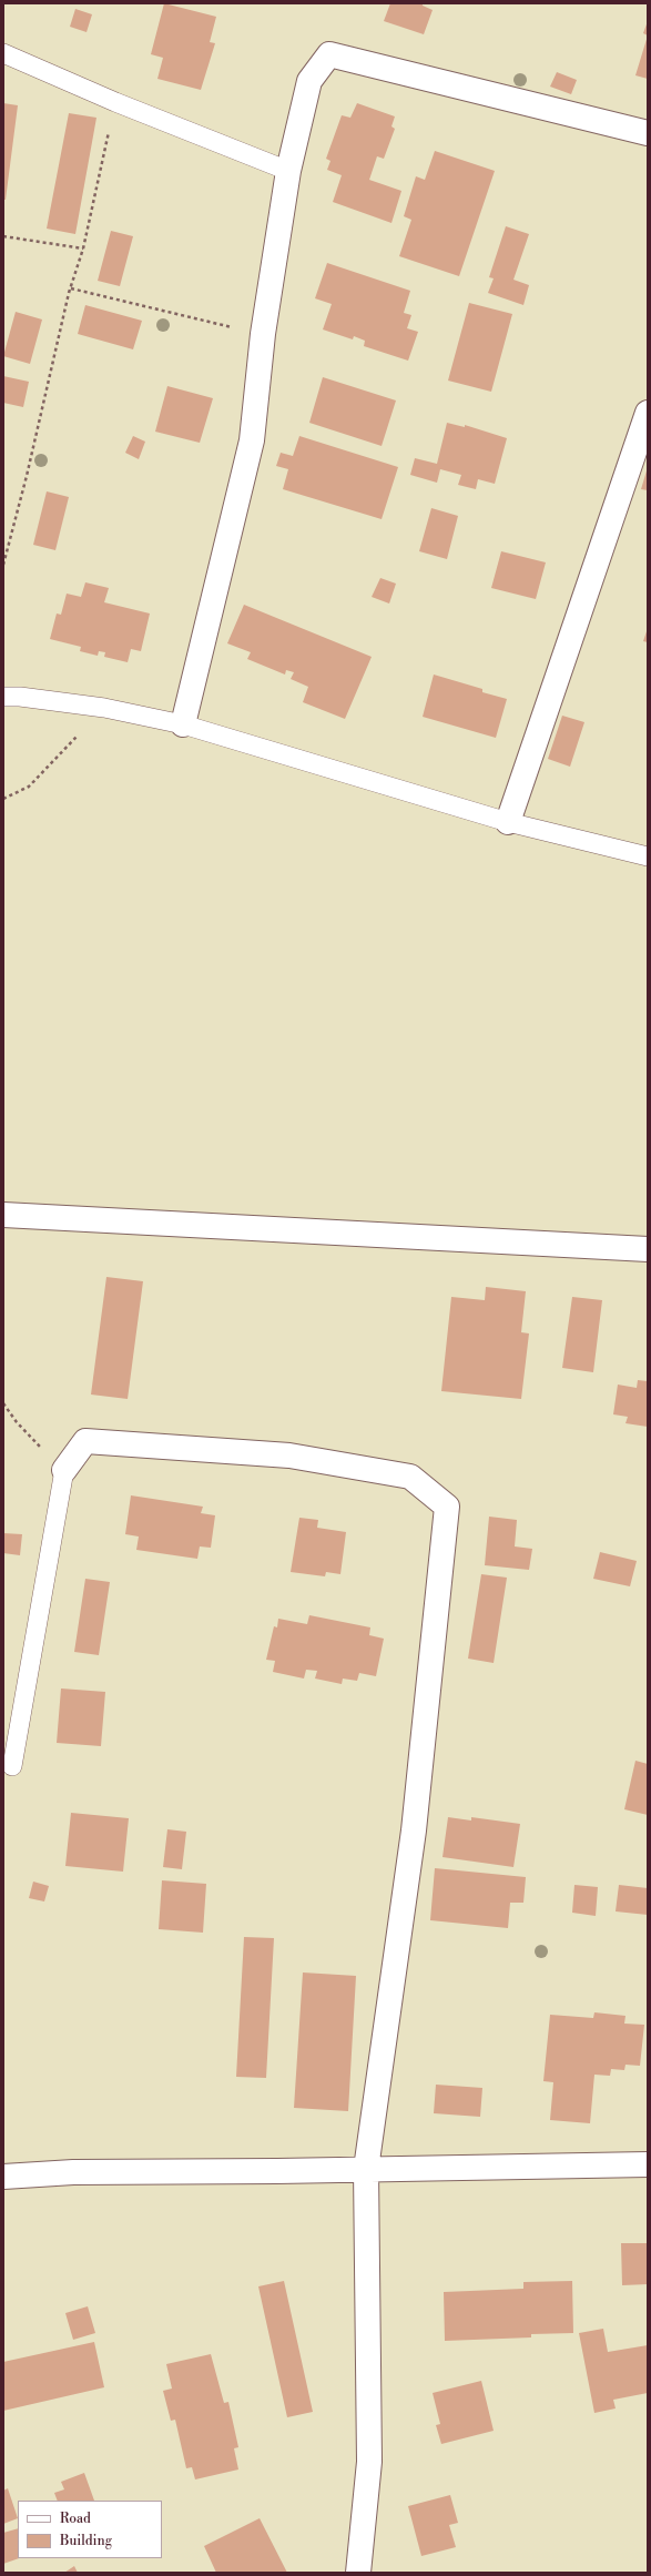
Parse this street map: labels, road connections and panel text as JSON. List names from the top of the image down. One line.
{"legend":["Road","Building"]}
